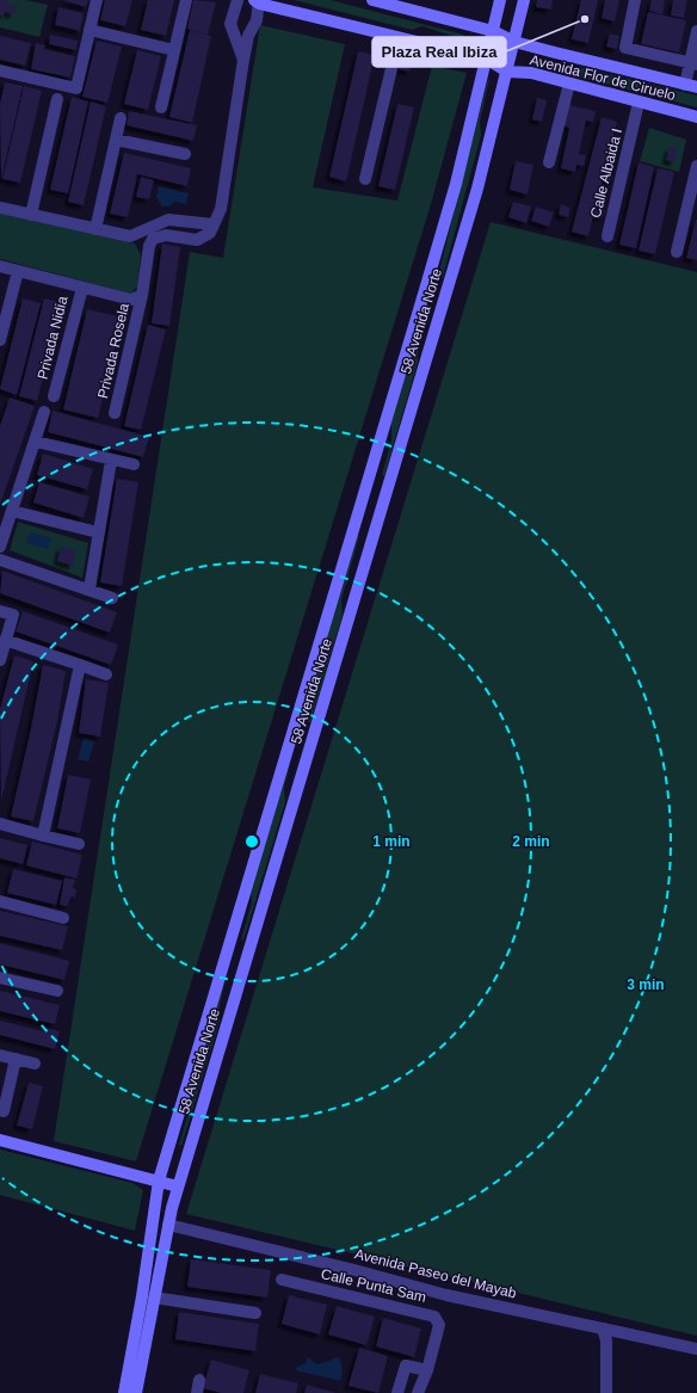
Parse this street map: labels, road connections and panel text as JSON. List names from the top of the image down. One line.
{"streets":{"main road":["Avenida Flor de Ciruelo","58 Avenida Norte"],"street":["Calle Albaida I","Privada Nidia","Privada Rosela","Avenida Paseo del Mayab","Calle Punta Sam"]},"crossings":[["Avenida Flor de Ciruelo","Calle Albaida I"],["Avenida Flor de Ciruelo","58 Avenida Norte"],["58 Avenida Norte","Avenida Paseo del Mayab"]],"places":["Plaza Real Ibiza"],"rings":["1 min","2 min","3 min"]}
